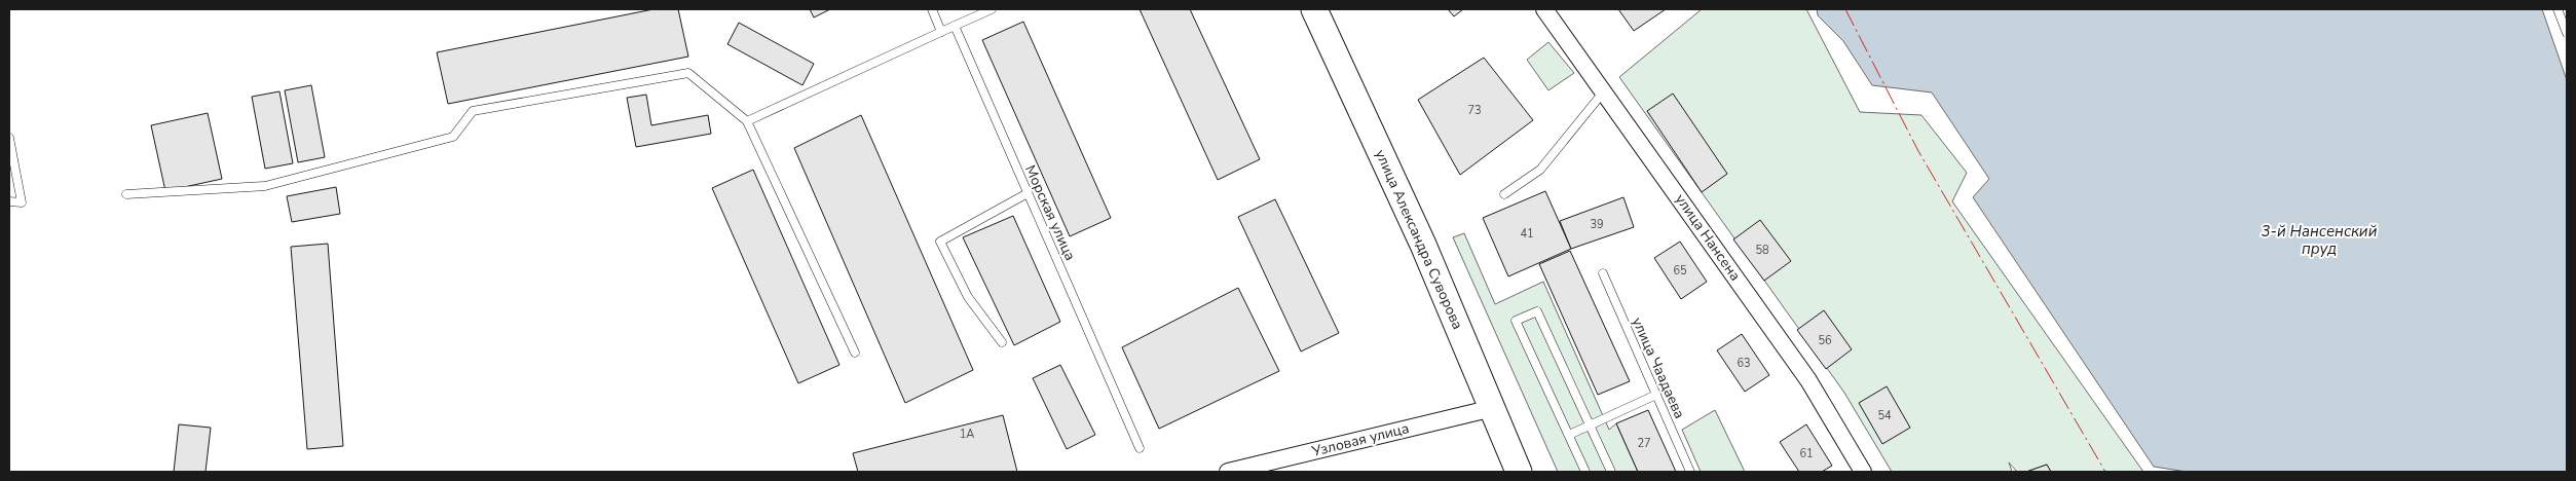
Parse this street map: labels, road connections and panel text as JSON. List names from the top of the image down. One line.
{"streets":{"main road":["улица Александра Суворова"],"street":["улица Нансена","Узловая улица"],"lane":["Морская улица","улица Чаадаева"]},"crossings":[["улица Александра Суворова","Узловая улица"]],"water":["3-й Нансенский пруд"],"house_numbers":["73","39","41","58","65","56","63","54","1А","27","61"]}
